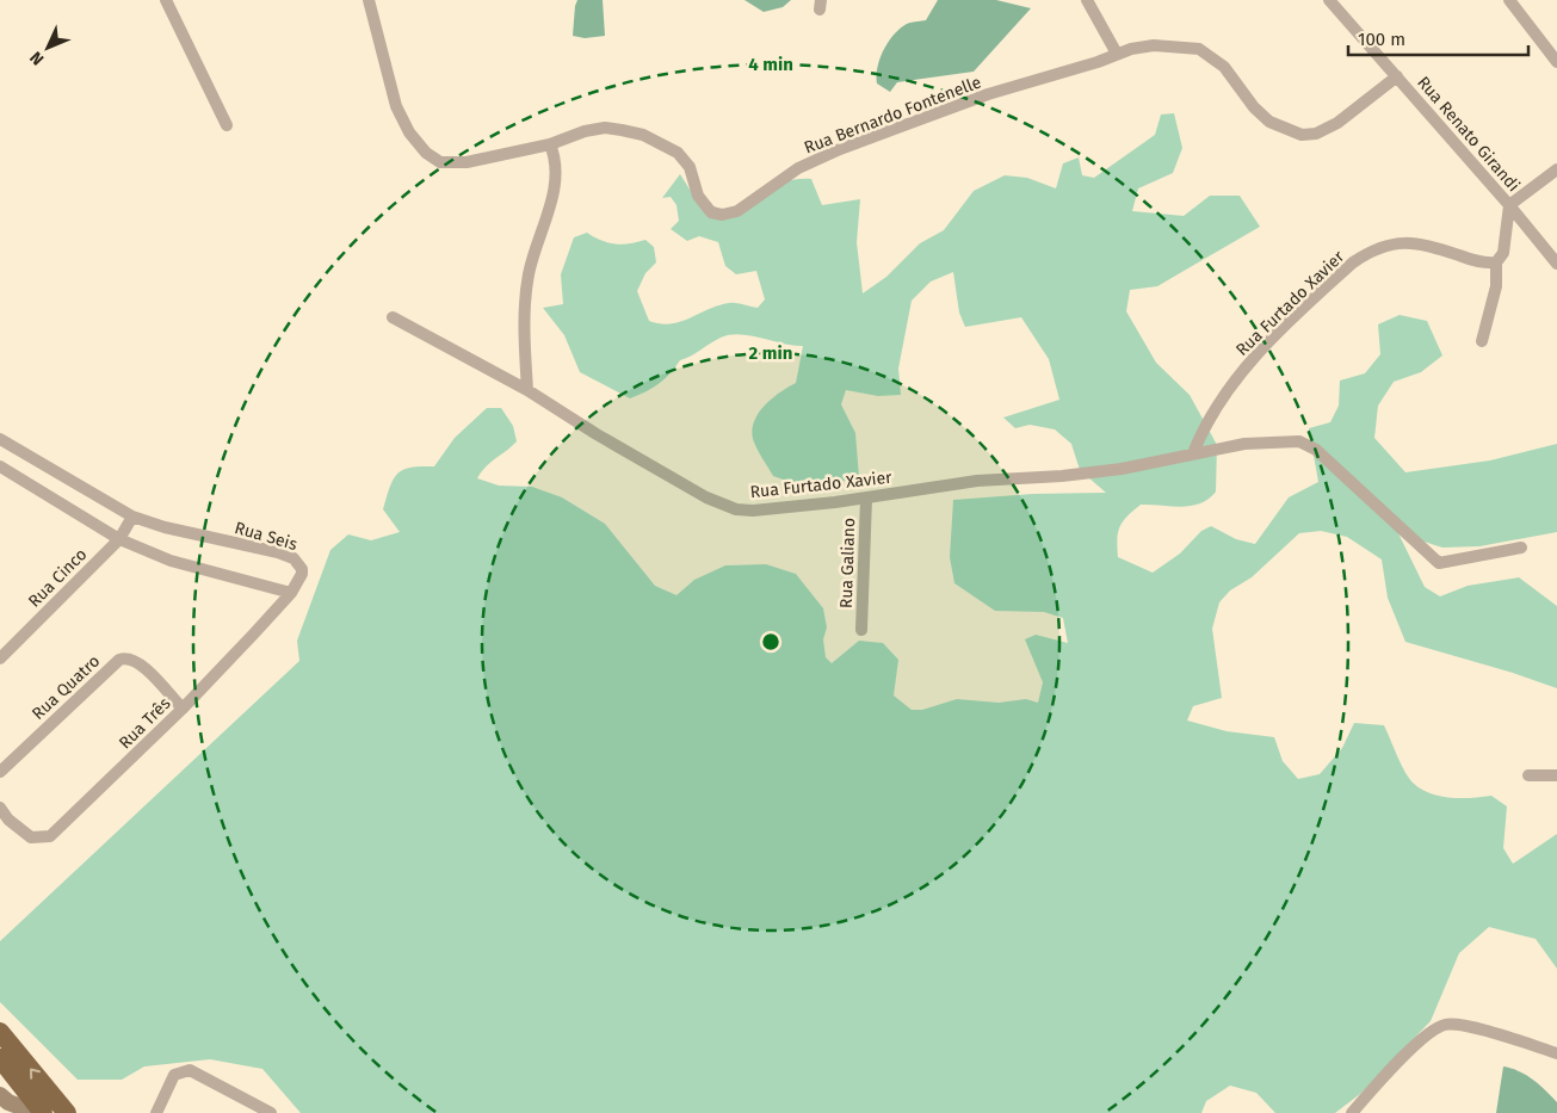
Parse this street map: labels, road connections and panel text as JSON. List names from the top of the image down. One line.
{"streets":{"street":["Rua Bernardo Fontenelle","Rua Renato Girandi","Rua Furtado Xavier","Rua Seis","Rua Galiano","Rua Cinco","Rua Quatro","Rua Três"]},"crossings":[["Rua Bernardo Fontenelle","Rua Renato Girandi"],["Rua Furtado Xavier","Rua Galiano"],["Rua Seis","Rua Cinco"],["Rua Seis","Rua Três"],["Rua Quatro","Rua Três"]],"scale_bar":"100 m","north":"bottom left","rings":["4 min","2 min"]}
